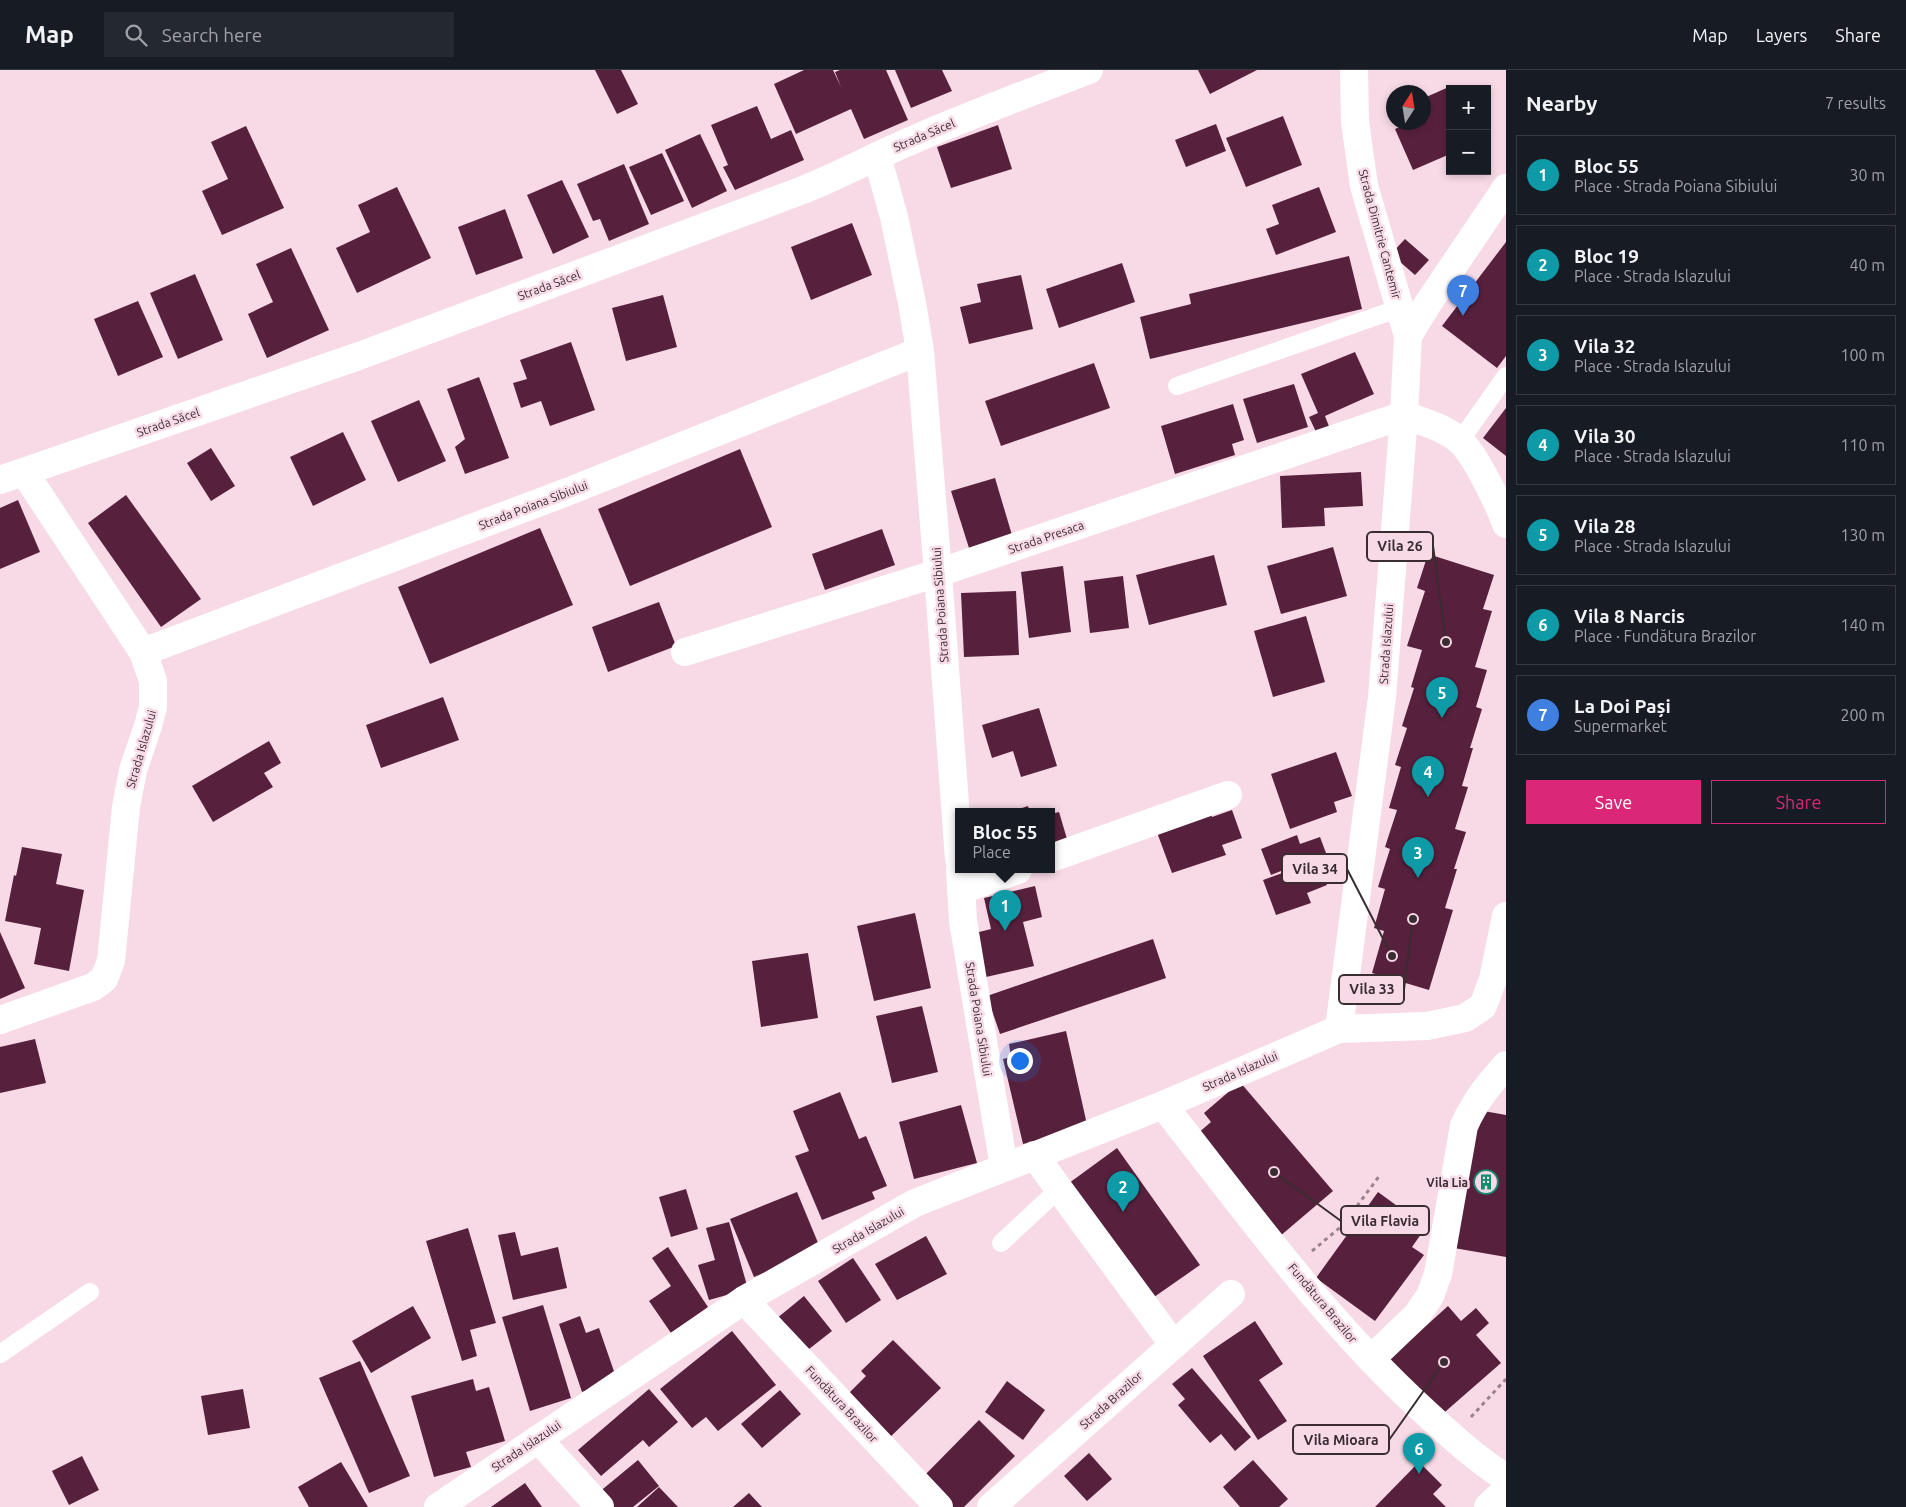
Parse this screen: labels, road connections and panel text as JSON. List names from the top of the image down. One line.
{"streets":{"street":["Strada Săcel","Strada Dimitrie Cantemir","Strada Poiana Sibiului","Strada Presaca","Strada Islazului","Fundătura Brazilor","Strada Brazilor"]},"crossings":[["Strada Săcel","Strada Poiana Sibiului"],["Strada Săcel","Strada Islazului"],["Strada Dimitrie Cantemir","Strada Islazului"],["Strada Poiana Sibiului","Strada Presaca"],["Strada Poiana Sibiului","Strada Islazului"],["Strada Presaca","Strada Islazului"],["Strada Islazului","Fundătura Brazilor"]],"places":{"other":["Vila 26","Vila 33","Vila 34","Vila Flavia","Vila Mioara"],"building":["Vila Lia"]},"north":"top","page":{"header":"Map","search":"Search here","nav":["Map","Layers","Share"],"heading":["Nearby","7 results"],"map_buttons":["+","−"],"list":[{"mark":"1","name":"Bloc 55","note":"Place · Strada Poiana Sibiului","value":"30 m"},{"mark":"2","name":"Bloc 19","note":"Place · Strada Islazului","value":"40 m"},{"mark":"3","name":"Vila 32","note":"Place · Strada Islazului","value":"100 m"},{"mark":"4","name":"Vila 30","note":"Place · Strada Islazului","value":"110 m"},{"mark":"5","name":"Vila 28","note":"Place · Strada Islazului","value":"130 m"},{"mark":"6","name":"Vila 8 Narcis","note":"Place · Fundătura Brazilor","value":"140 m"},{"mark":"7","name":"La Doi Pași","note":"Supermarket","value":"200 m"}],"pins":["7","5","4","3","1","2","6"],"buttons":["Save","Share"],"popup":["Bloc 55","Place"]}}
